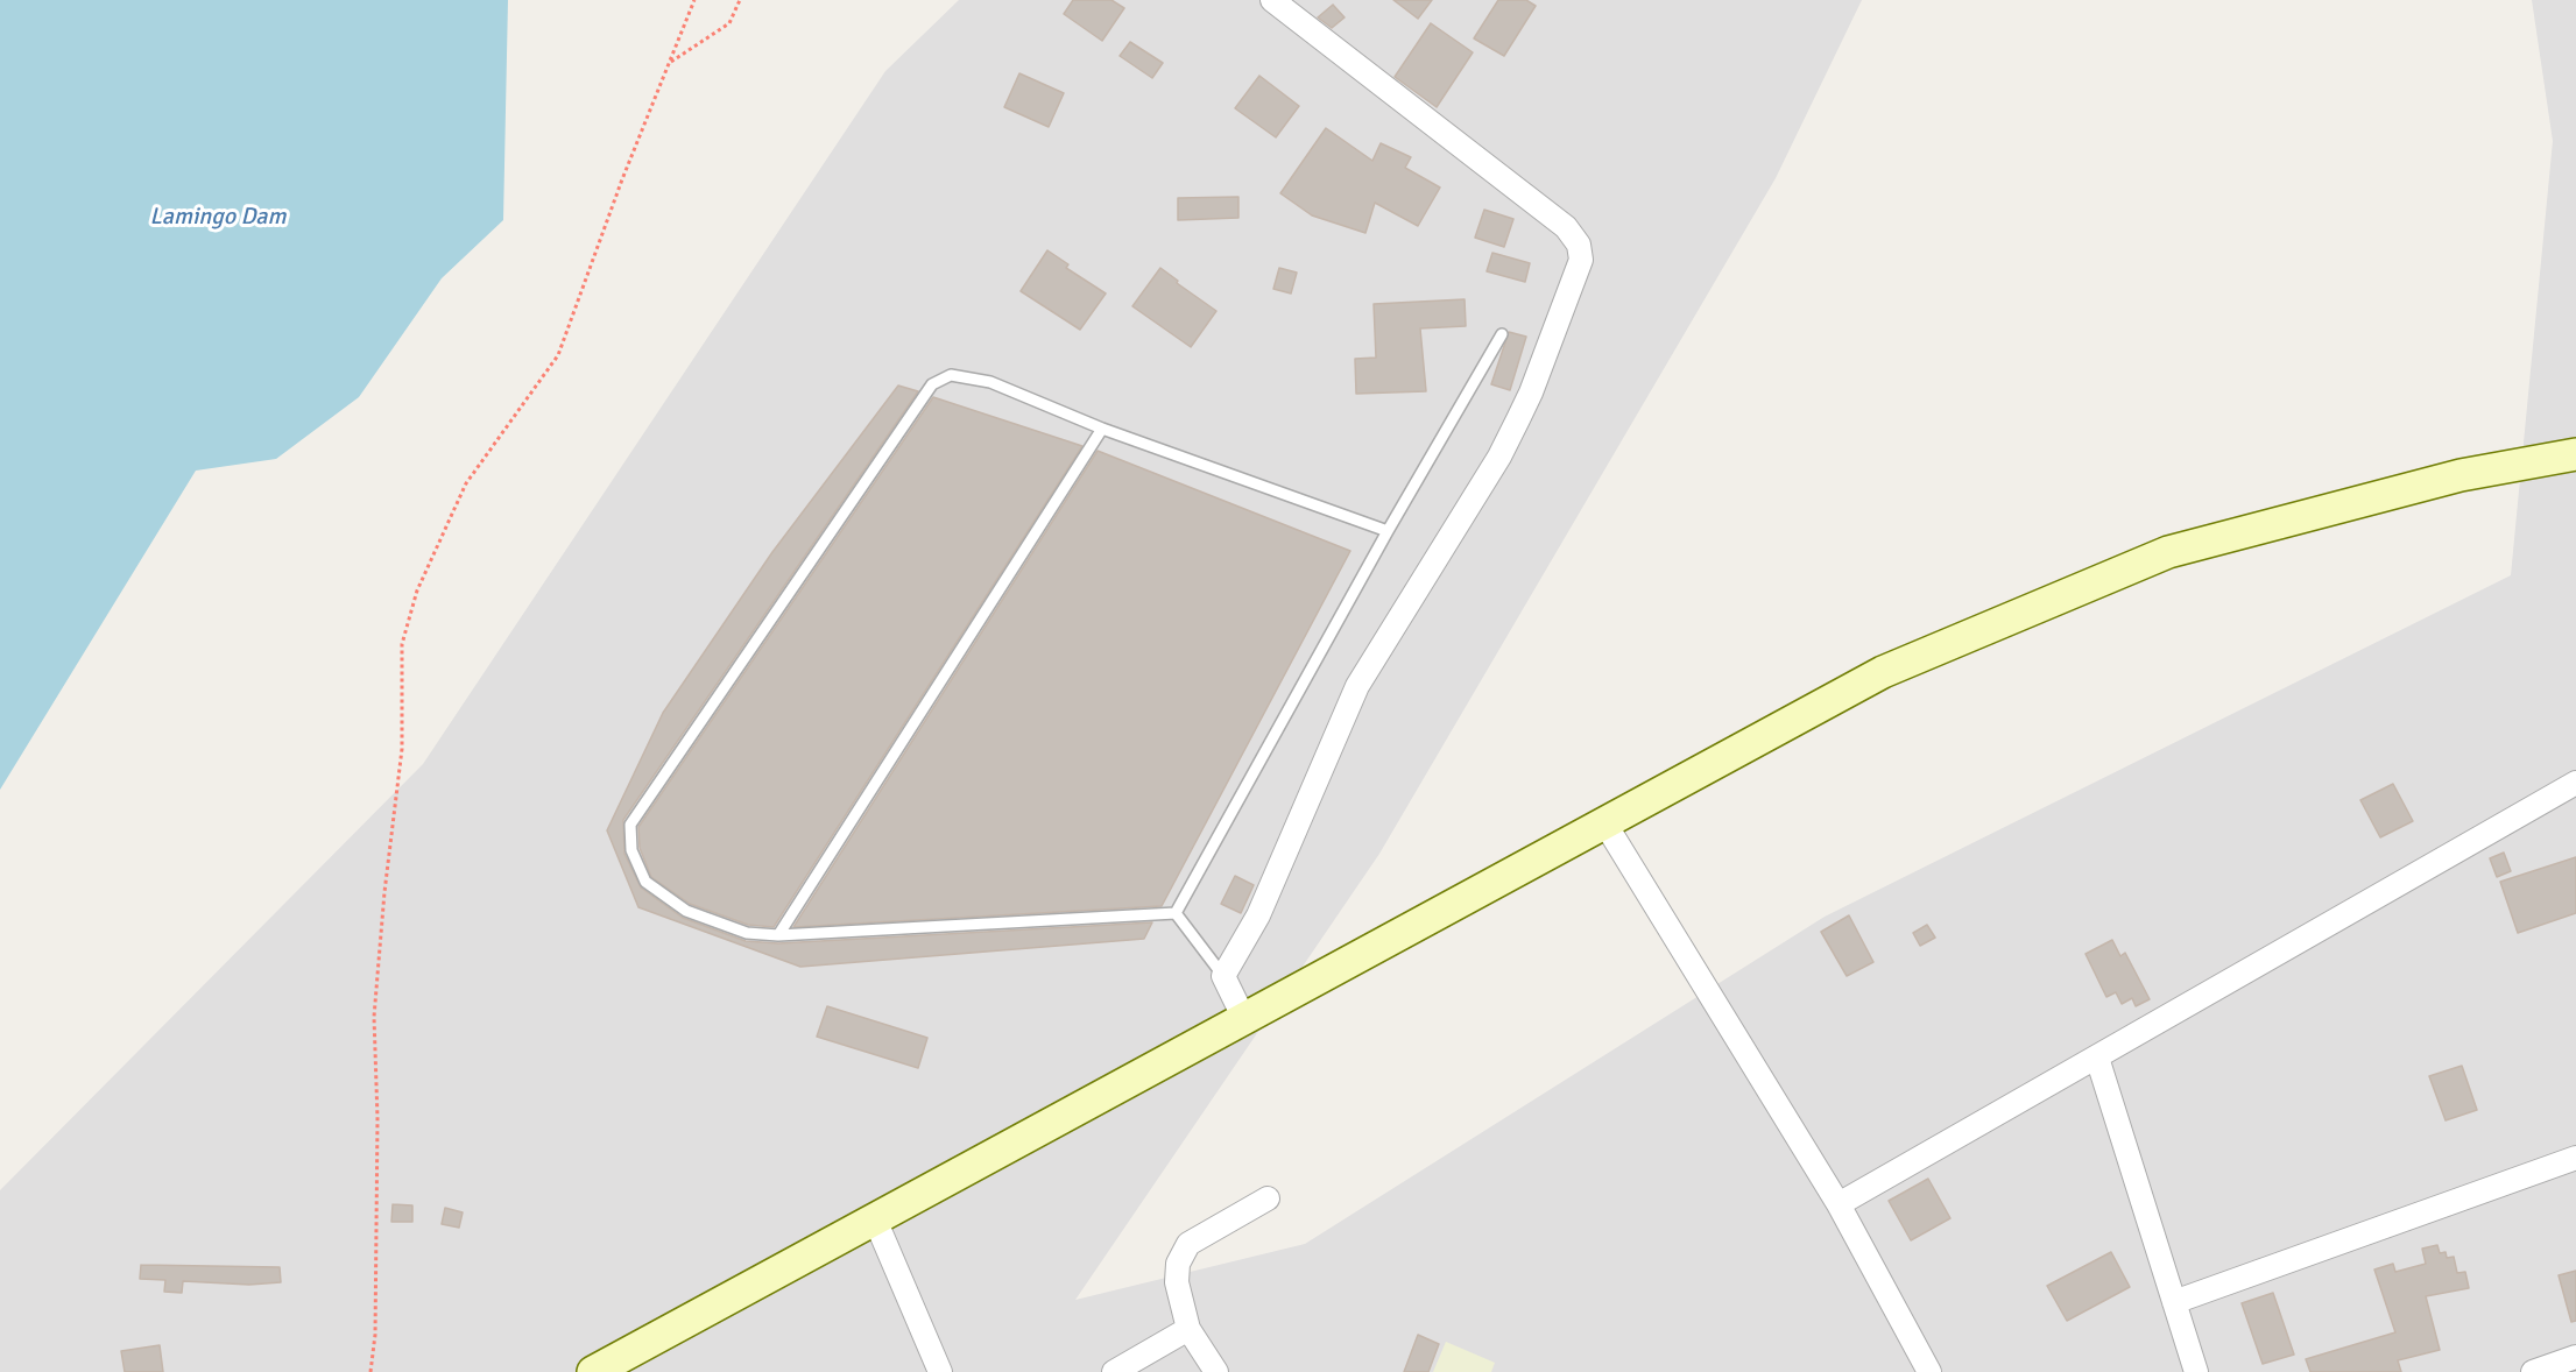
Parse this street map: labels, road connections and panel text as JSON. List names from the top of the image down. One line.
{"water":["Lamingo Dam"]}
